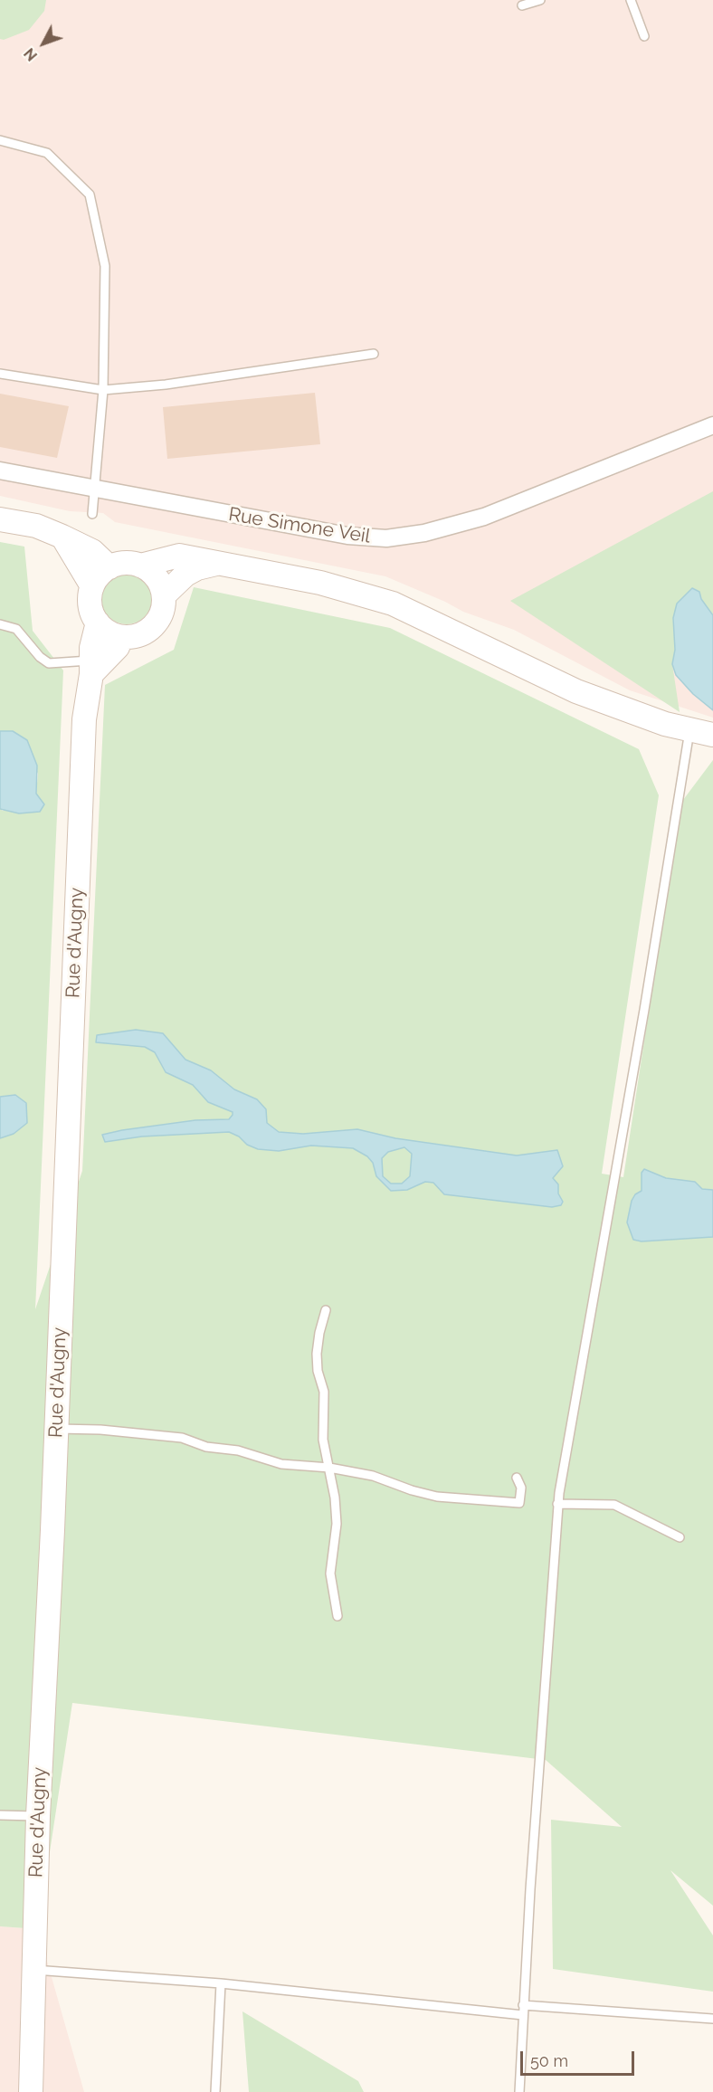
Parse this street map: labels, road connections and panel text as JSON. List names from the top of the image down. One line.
{"streets":{"main road":["Rue d'Augny"],"street":["Rue Simone Veil"]},"scale_bar":"50 m","north":"bottom left"}
